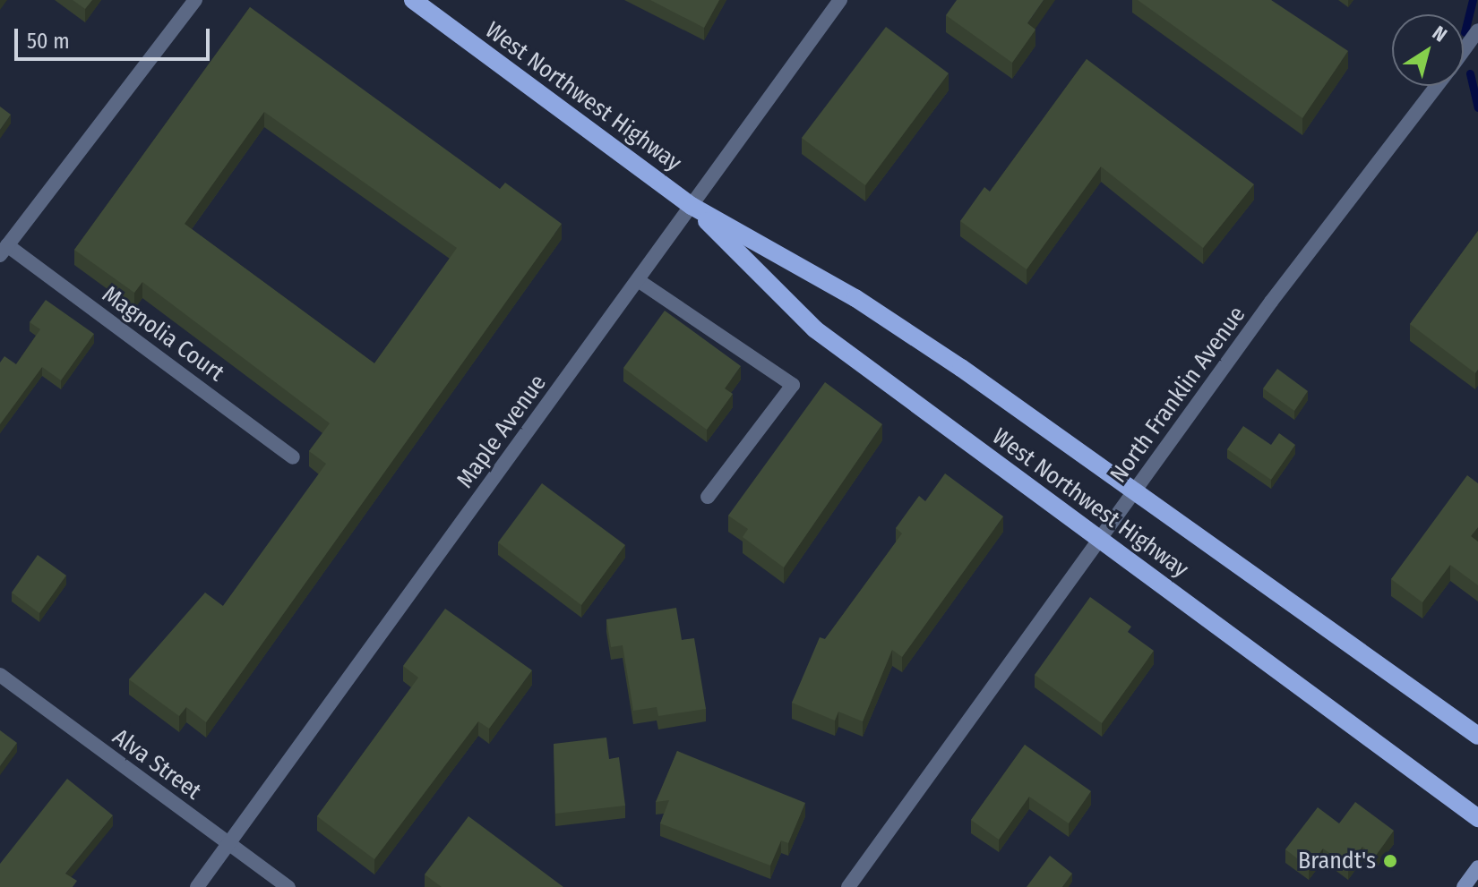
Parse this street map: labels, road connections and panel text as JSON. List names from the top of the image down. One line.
{"streets":{"main road":["West Northwest Highway"],"street":["Magnolia Court","North Franklin Avenue","Maple Avenue","Alva Street"]},"crossings":[["West Northwest Highway","North Franklin Avenue"],["West Northwest Highway","Maple Avenue"],["Maple Avenue","Alva Street"]],"places":["Brandt's"],"scale_bar":"50 m","north":"top right"}
